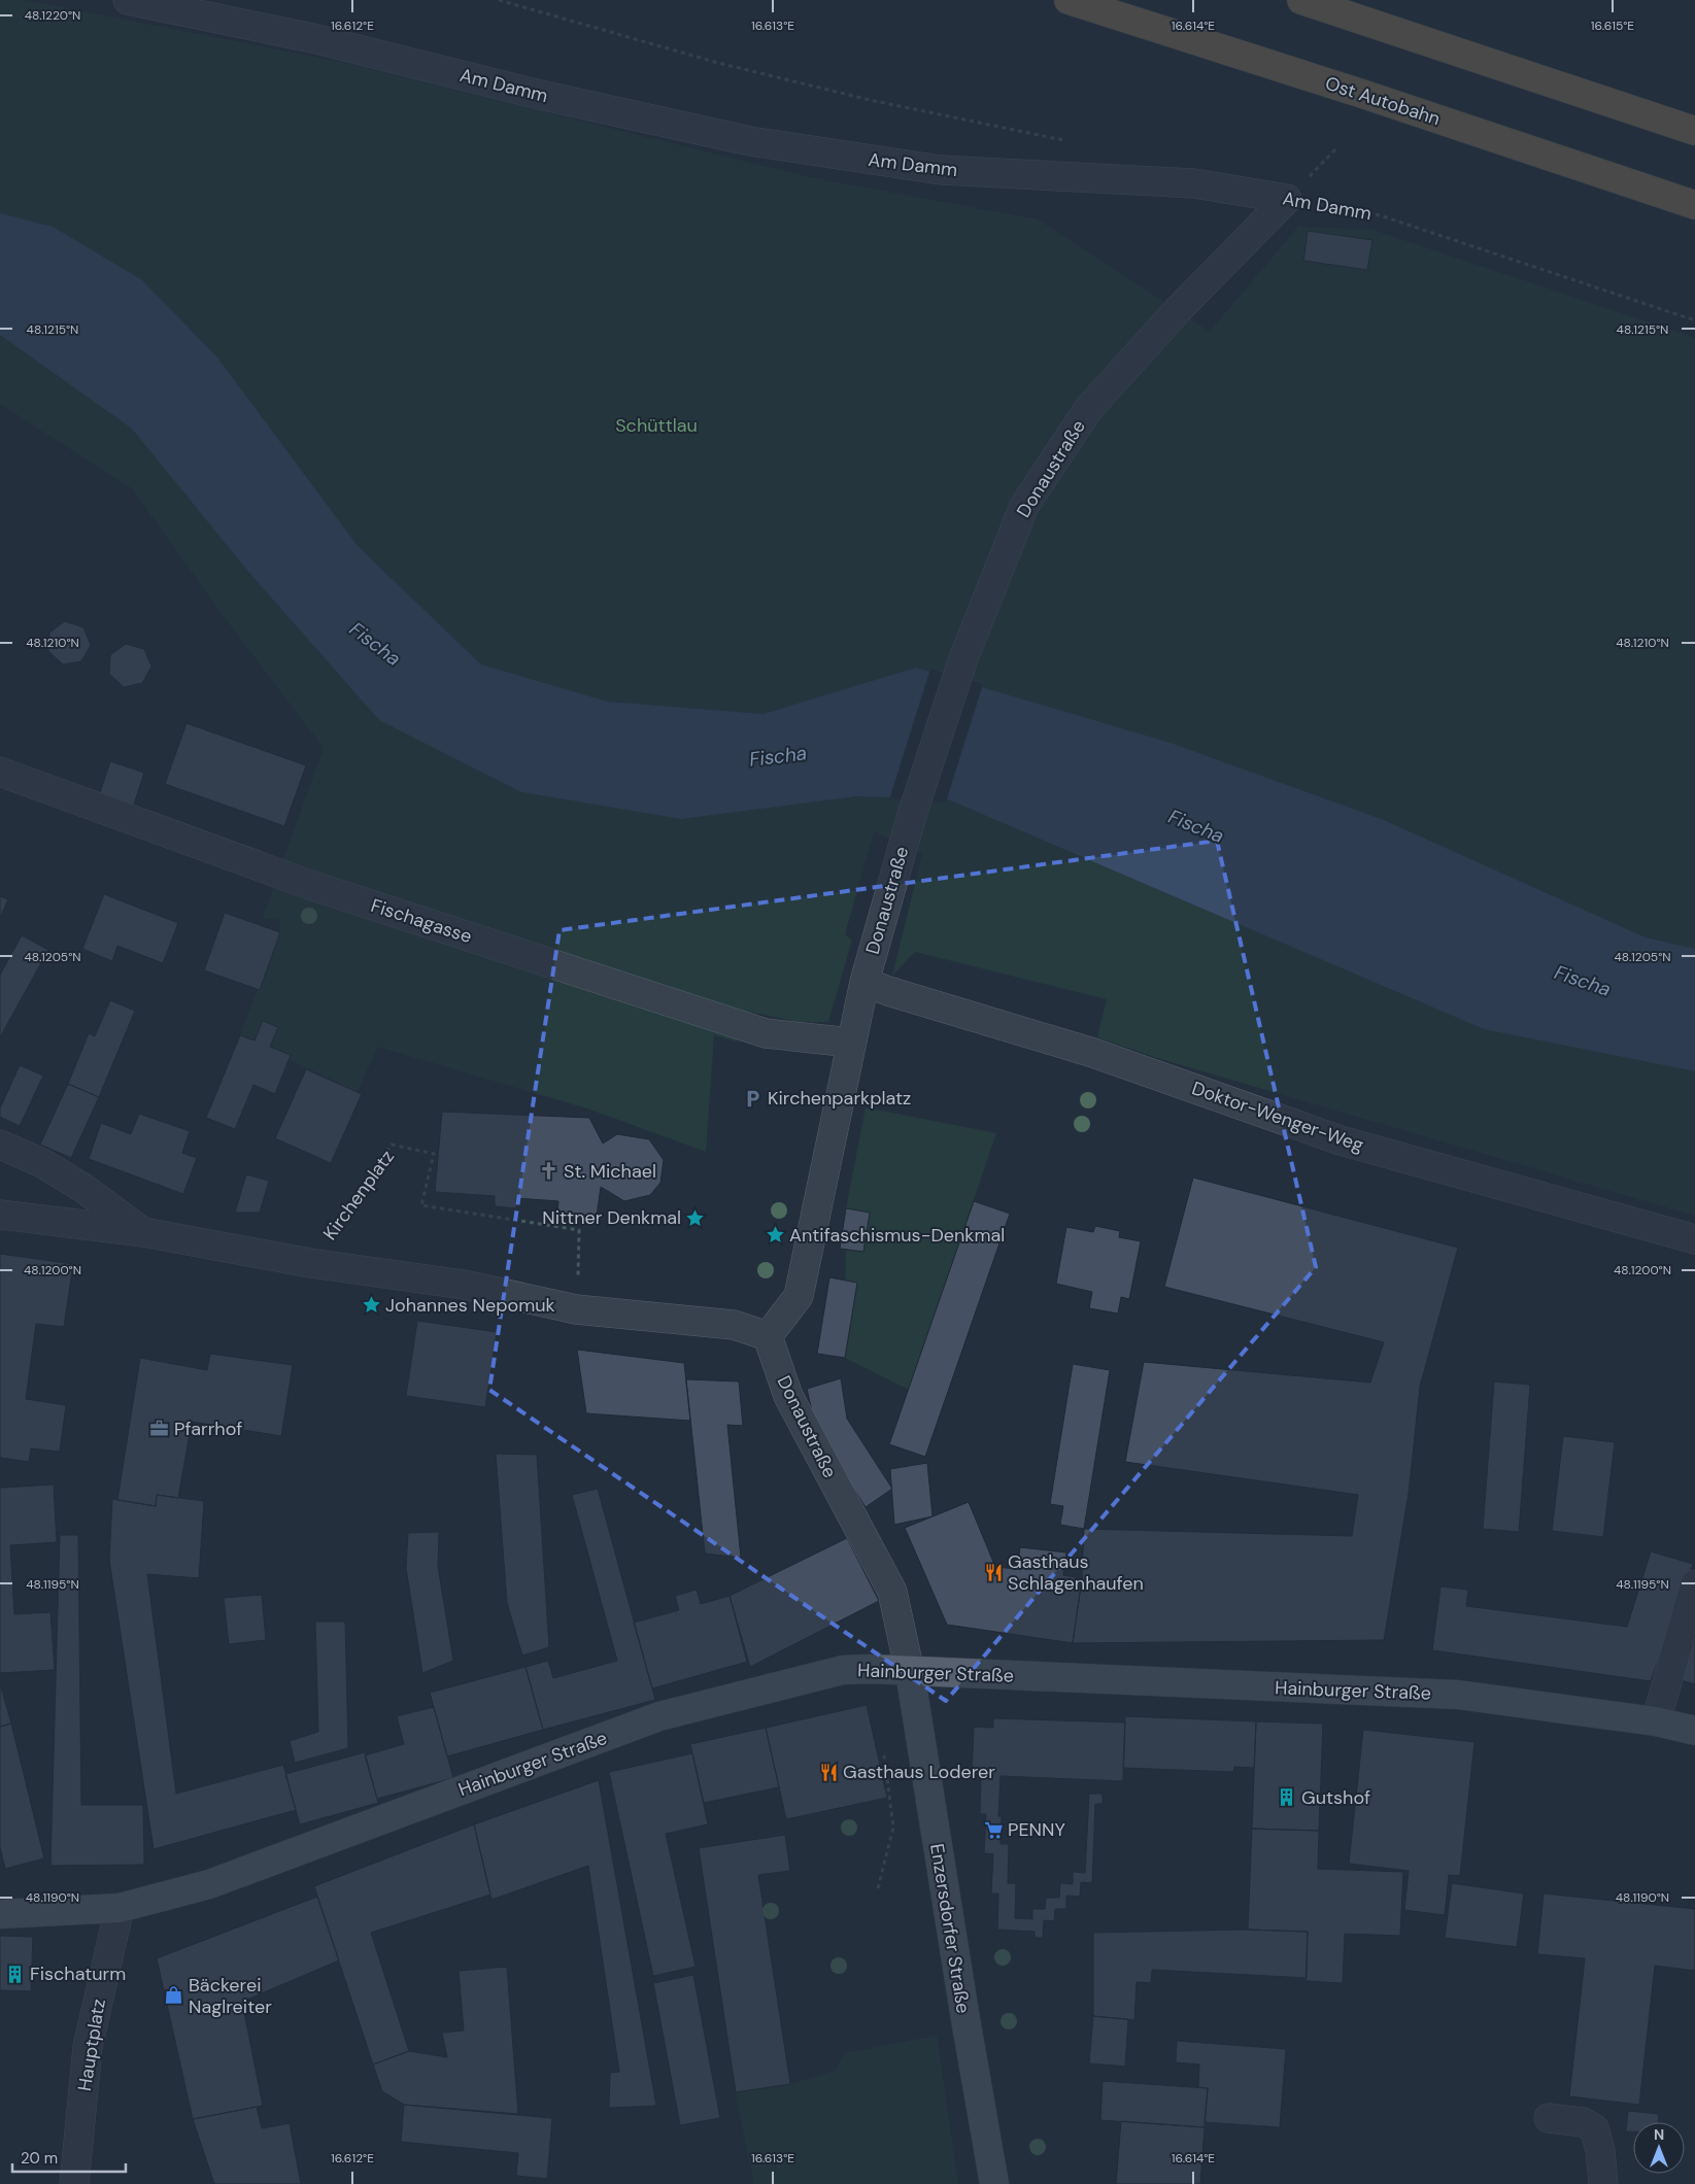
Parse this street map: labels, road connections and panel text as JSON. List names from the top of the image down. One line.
{"streets":{"highway":["Ost Autobahn"],"main road":["Hainburger Straße","Enzersdorfer Straße"],"street":["Am Damm","Donaustraße","Fischagasse","Doktor-Wenger-Weg","Kirchenplatz","Hauptplatz"]},"crossings":[["Am Damm","Donaustraße"],["Donaustraße","Fischagasse"],["Donaustraße","Doktor-Wenger-Weg"],["Donaustraße","Kirchenplatz"],["Donaustraße","Hainburger Straße"],["Donaustraße","Enzersdorfer Straße"],["Hainburger Straße","Enzersdorfer Straße"],["Hainburger Straße","Hauptplatz"]],"water":["Fischa"],"parks":["Schüttlau"],"places":{"parking":["Kirchenparkplatz"],"church":["St. Michael"],"place":["Nittner Denkmal","Antifaschismus-Denkmal","Johannes Nepomuk"],"office":["Pfarrhof"],"restaurant":["Gasthaus Schlagenhaufen","Gasthaus Loderer"],"building":["Gutshof","Fischaturm"],"supermarket":["PENNY"],"shop":["Bäckerei Naglreiter"]},"scale_bar":"20 m","north":"top","coordinates":["48.1220°N","16.612°E","16.613°E","16.614°E","16.615°E","48.1215°N","48.1210°N","48.1205°N","48.1200°N","48.1195°N","48.1190°N"]}
